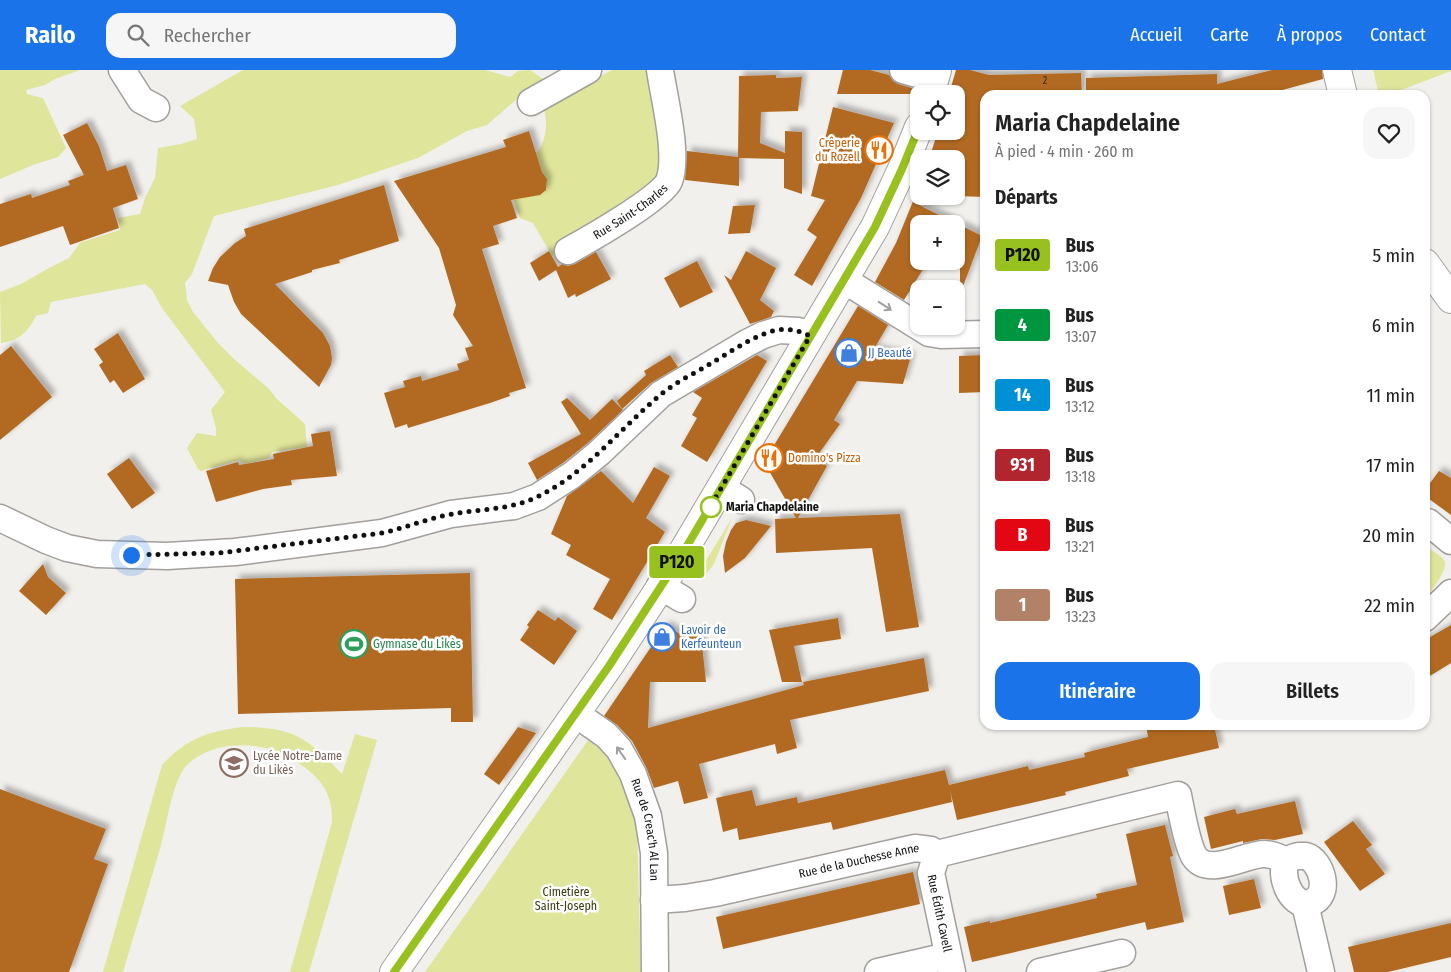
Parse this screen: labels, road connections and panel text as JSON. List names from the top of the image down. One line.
{"streets":{"street":["Rue Saint-Charles","Rue de Creac'h Al Lan","Rue de la Duchesse Anne","Rue Édith Cavell"]},"crossings":[["Rue de Creac'h Al Lan","Rue de la Duchesse Anne"],["Rue de la Duchesse Anne","Rue Édith Cavell"]],"one_way":["Rue de Creac'h Al Lan"],"parks":["Cimetière Saint-Joseph"],"places":{"restaurant":["Crêperie du Rozell","Domino's Pizza"],"shop":["JJ Beauté","Lavoir de Kerfeunteun"],"other":["Maria Chapdelaine"],"sports":["Gymnase du Likès"],"school or university":["Lycée Notre-Dame du Likès"]},"lines":["bus line P120"],"house_numbers":["2"],"page":{"header":"Railo","search":"Rechercher","nav":["Accueil","Carte","À propos","Contact"],"on_map":"P120","map_buttons":["+","−"],"heading":[["Maria Chapdelaine","À pied · 4 min · 260 m"],"Départs"],"list":[{"mark":"P120","name":"Bus","note":"13:06","value":"5 min"},{"mark":"4","name":"Bus","note":"13:07","value":"6 min"},{"mark":"14","name":"Bus","note":"13:12","value":"11 min"},{"mark":"931","name":"Bus","note":"13:18","value":"17 min"},{"mark":"B","name":"Bus","note":"13:21","value":"20 min"},{"mark":"1","name":"Bus","note":"13:23","value":"22 min"}],"buttons":["Itinéraire","Billets"]}}
